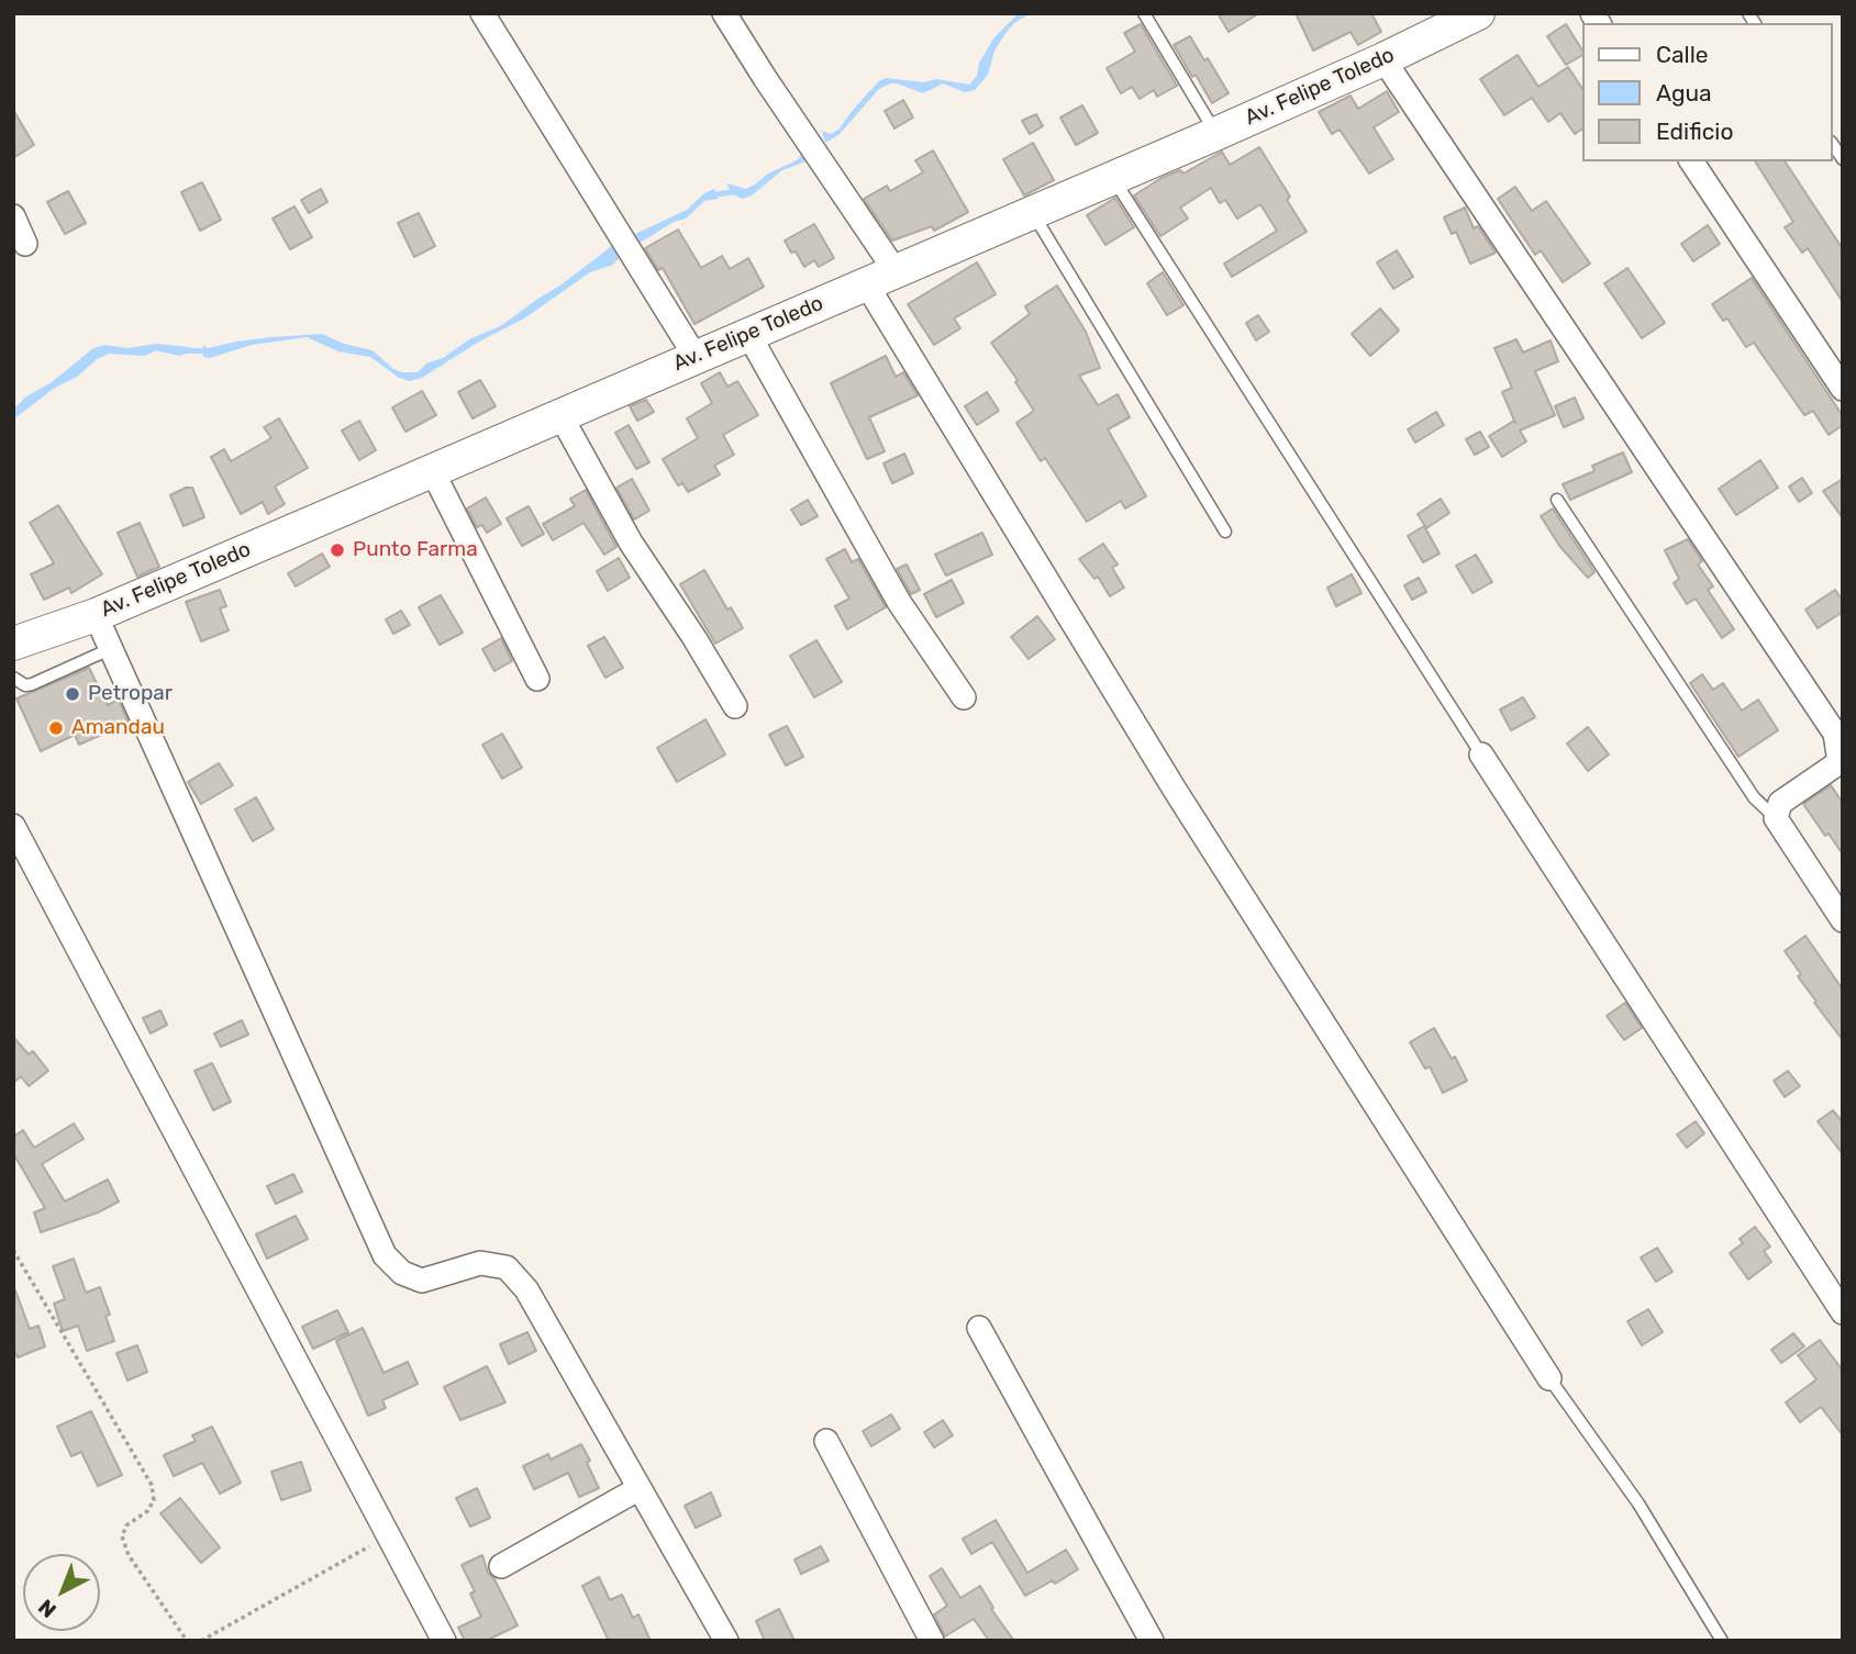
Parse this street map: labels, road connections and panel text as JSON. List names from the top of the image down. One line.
{"streets":{"main road":["Av. Felipe Toledo"]},"places":["Punto Farma","Petropar","Amandau"],"legend":["Calle","Agua","Edificio"],"north":"bottom left"}
